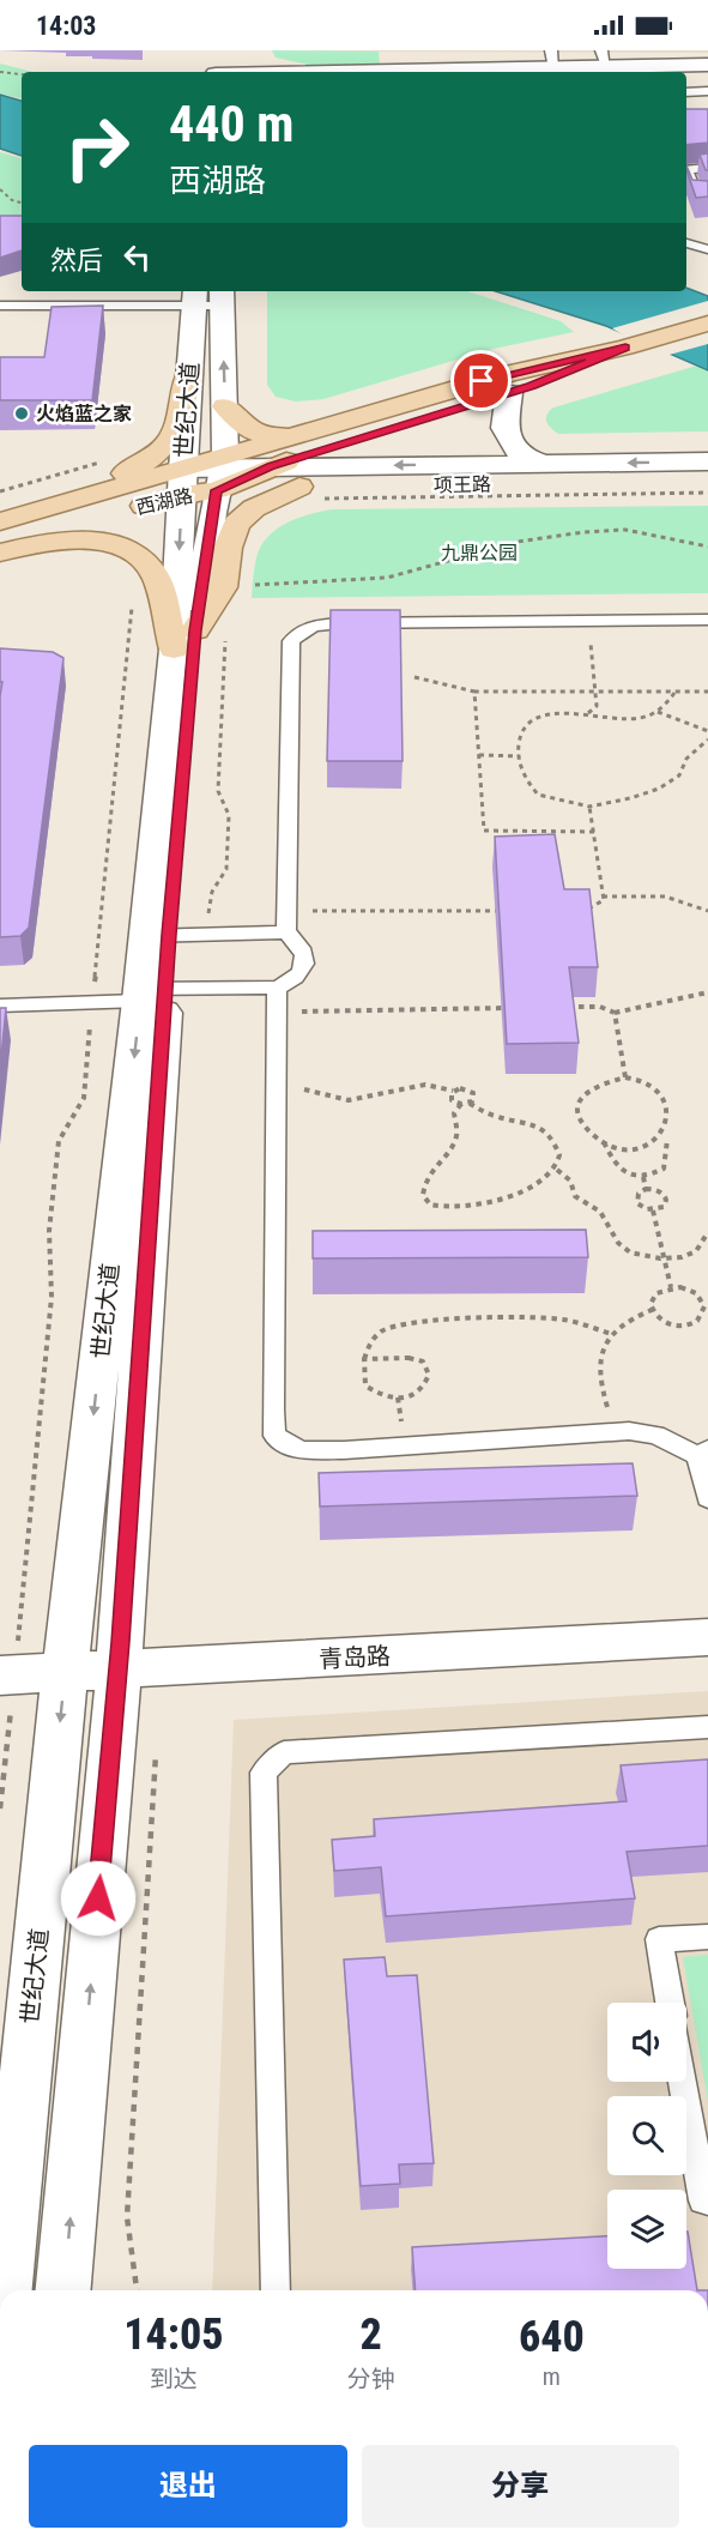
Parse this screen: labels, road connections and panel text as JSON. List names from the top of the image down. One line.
{"streets":{"main road":["西湖路"],"street":["世纪大道","项王路","青岛路"]},"crossings":[["世纪大道","项王路"],["世纪大道","西湖路"],["世纪大道","青岛路"],["项王路","西湖路"]],"parks":["九鼎公园"],"places":["火焰蓝之家"],"page":{"status":"14:03","turn":["440 m","西湖路"],"then":"然后","eta":["14:05","到达","2","分钟","640","m"],"buttons":["退出","分享"]}}
